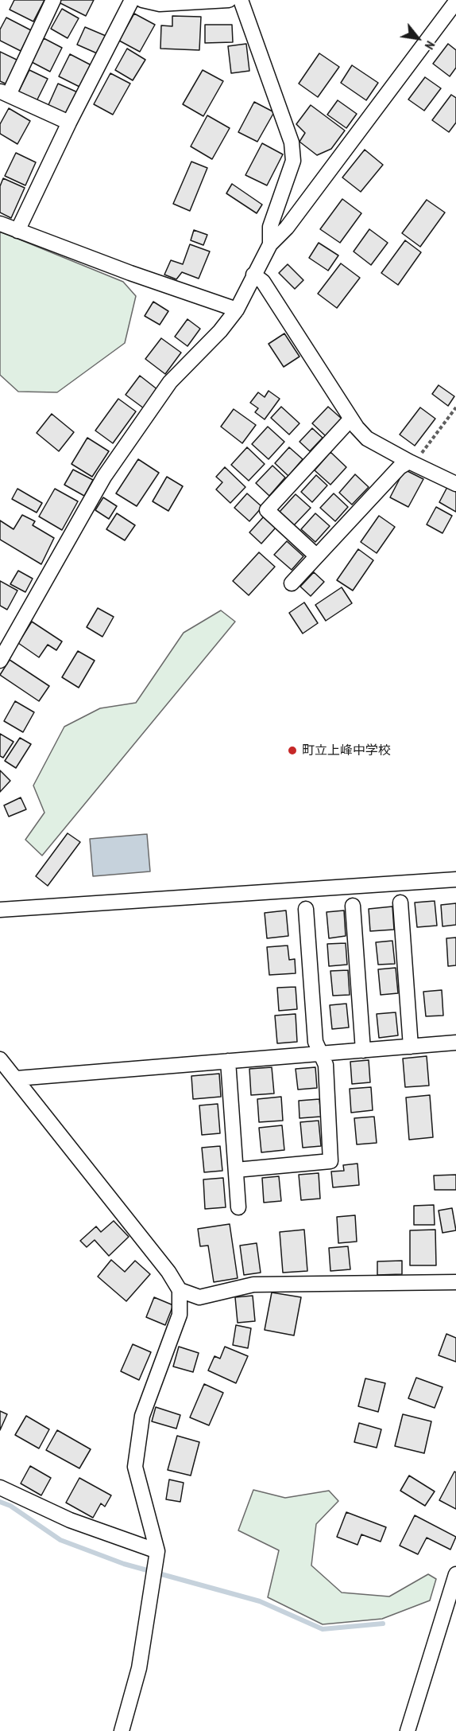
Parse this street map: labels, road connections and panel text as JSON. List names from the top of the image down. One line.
{"places":["町立上峰中学校"],"north":"bottom right"}
